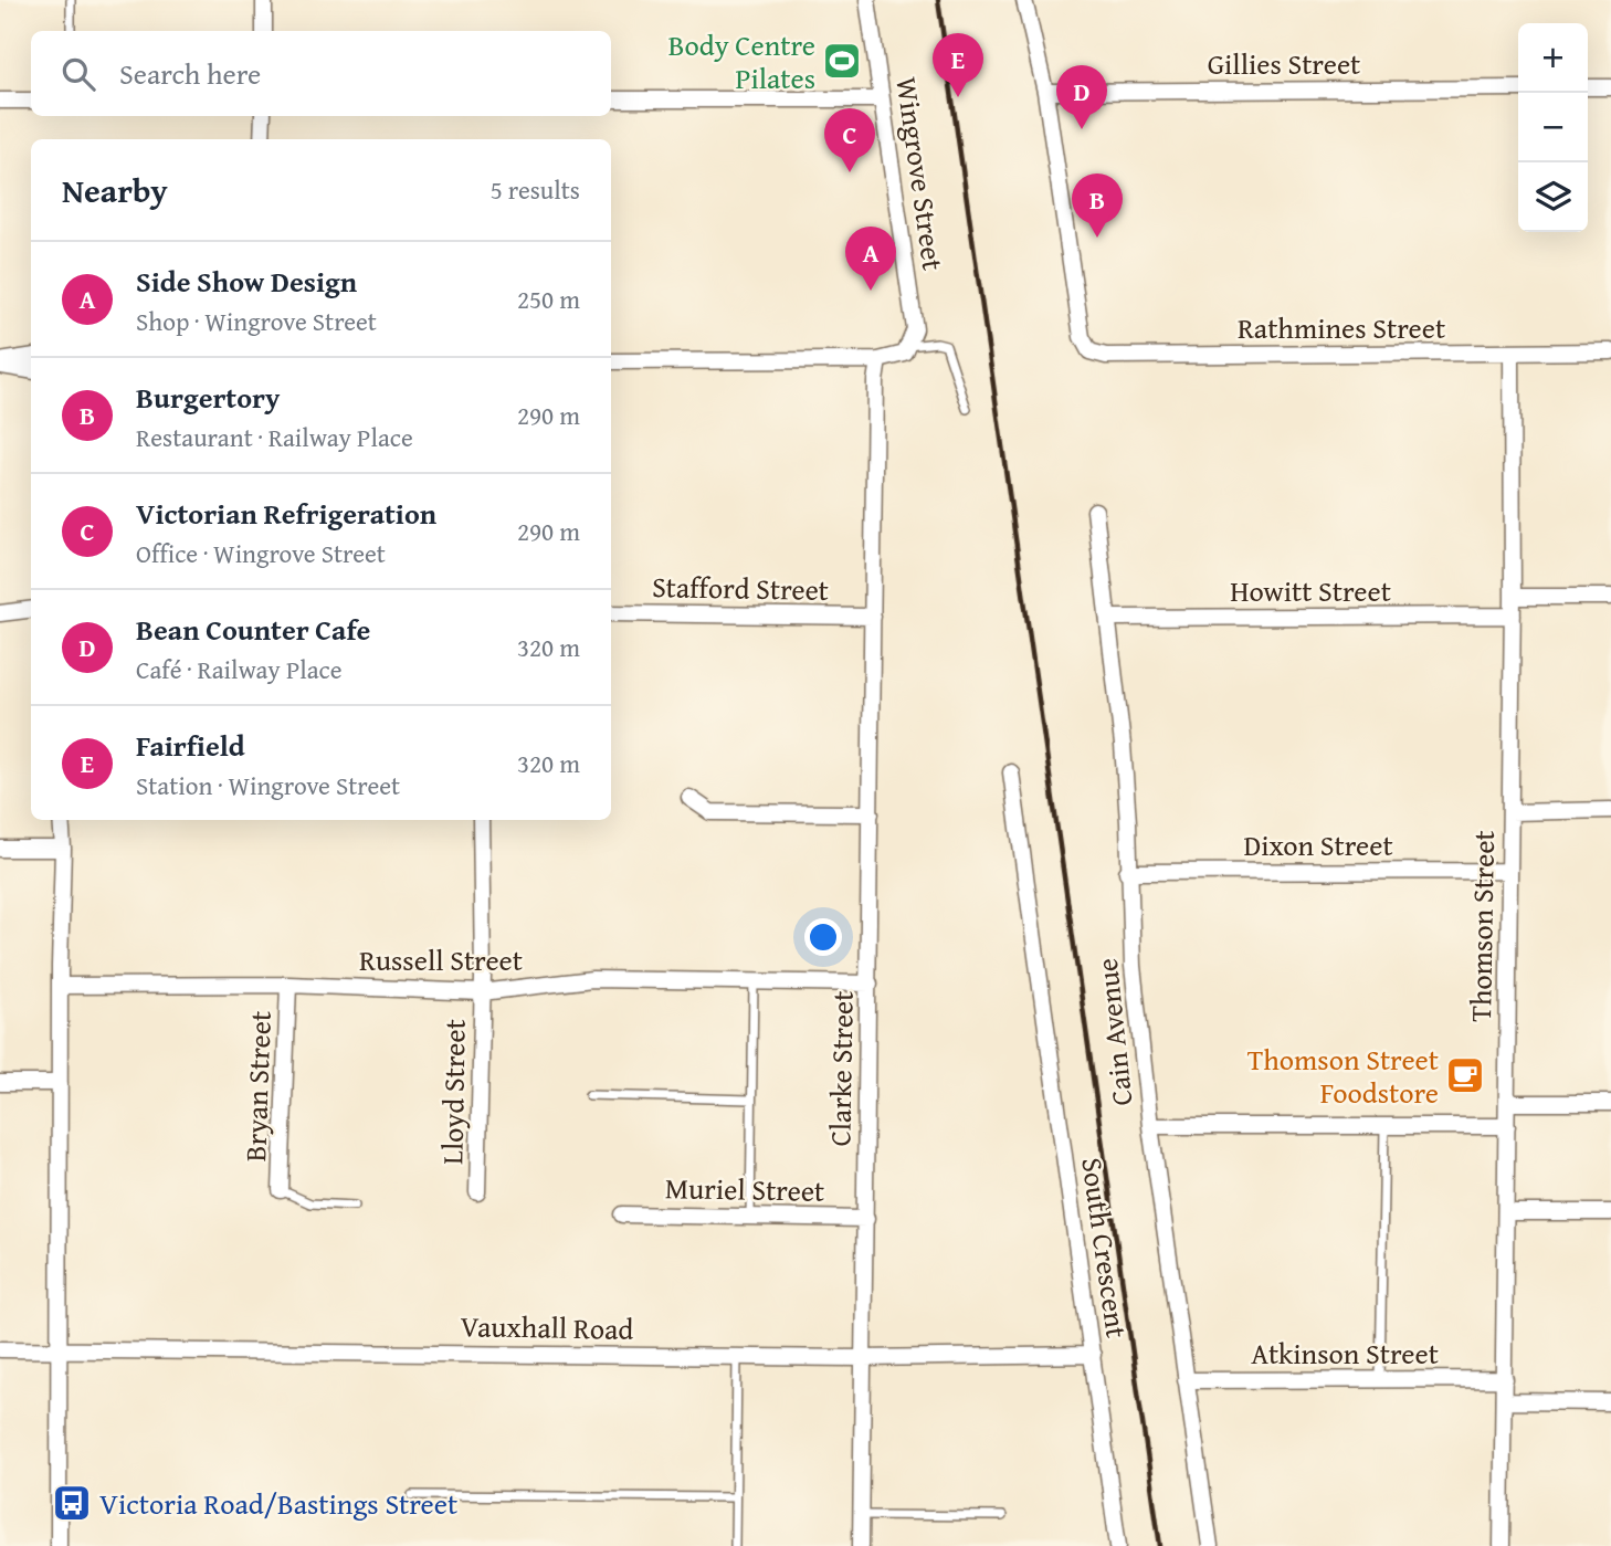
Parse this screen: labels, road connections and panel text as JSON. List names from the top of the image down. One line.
{"streets":{"street":["Gillies Street","Wingrove Street","Rathmines Street","Stafford Street","Howitt Street","Dixon Street","Thomson Street","Russell Street","Cain Avenue","Clarke Street","Bryan Street","Lloyd Street","Muriel Street","South Crescent","Vauxhall Road","Atkinson Street"]},"crossings":[["Gillies Street","Rathmines Street"],["Rathmines Street","Thomson Street"],["Stafford Street","Clarke Street"],["Howitt Street","Thomson Street"],["Howitt Street","Cain Avenue"],["Dixon Street","Thomson Street"],["Dixon Street","Cain Avenue"],["Thomson Street","Atkinson Street"],["Russell Street","Clarke Street"],["Russell Street","Bryan Street"],["Russell Street","Lloyd Street"],["Cain Avenue","Atkinson Street"],["Clarke Street","Muriel Street"],["Clarke Street","Vauxhall Road"],["South Crescent","Vauxhall Road"]],"places":{"sports":["Body Centre Pilates"],"cafe":["Thomson Street Foodstore"],"bus stop":["Victoria Road/Bastings Street"]},"page":{"map_buttons":["+","−"],"search":"Search here","pins":["E","D","C","B","A"],"heading":["Nearby","5 results"],"list":[{"mark":"A","name":"Side Show Design","note":"Shop · Wingrove Street","value":"250 m"},{"mark":"B","name":"Burgertory","note":"Restaurant · Railway Place","value":"290 m"},{"mark":"C","name":"Victorian Refrigeration","note":"Office · Wingrove Street","value":"290 m"},{"mark":"D","name":"Bean Counter Cafe","note":"Café · Railway Place","value":"320 m"},{"mark":"E","name":"Fairfield","note":"Station · Wingrove Street","value":"320 m"}]}}
